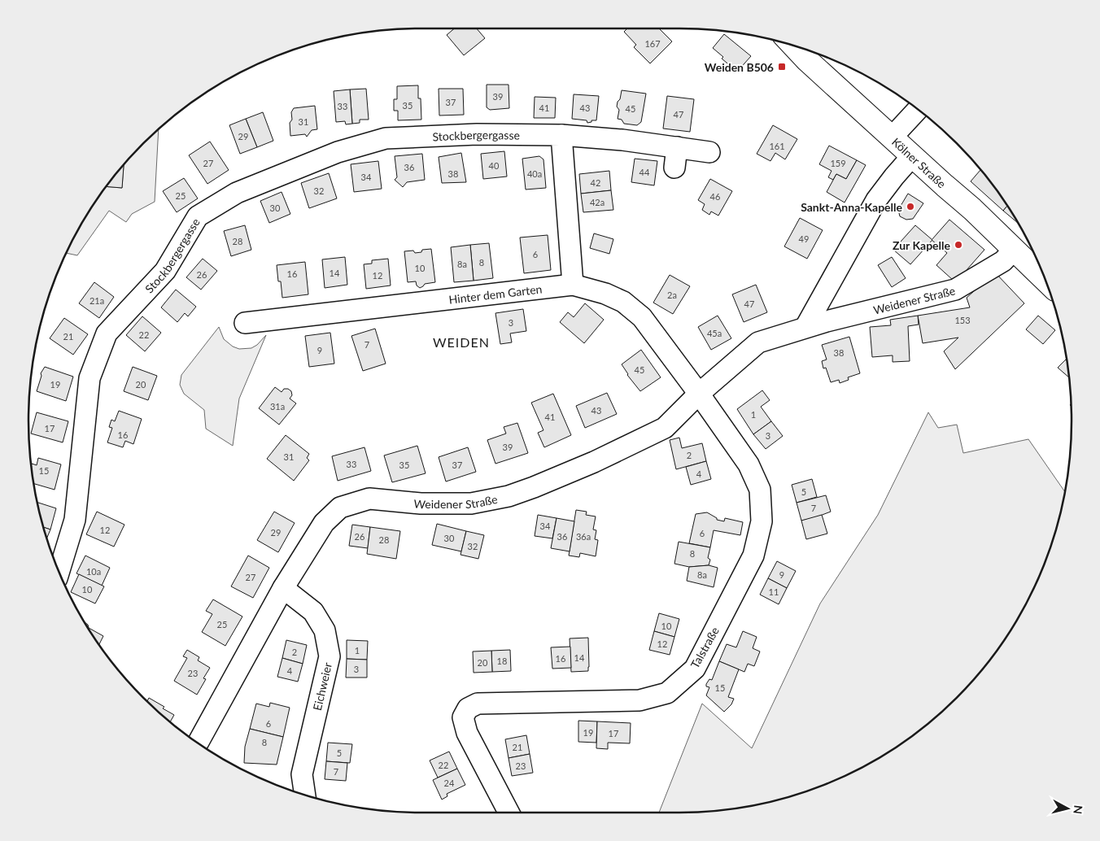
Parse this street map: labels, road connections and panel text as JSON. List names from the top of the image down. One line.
{"streets":{"main road":["Kölner Straße"],"street":["Stockbergergasse","Hinter dem Garten","Weidener Straße","Talstraße","Eichweier"]},"crossings":[["Kölner Straße","Weidener Straße"],["Hinter dem Garten","Weidener Straße"],["Hinter dem Garten","Talstraße"],["Weidener Straße","Talstraße"],["Weidener Straße","Eichweier"]],"districts":["WEIDEN"],"places":{"transit":["Weiden B506"],"other":["Sankt-Anna-Kapelle","Zur Kapelle"]},"house_numbers":["167","39","37","35","33","41","43","45","47","31","29","161","27","159","40","36","44","38","40a","34","42","32","25","46","42a","30","49","28","6","8","8a","10","14","16","26","12","2a","21a","47","153","3","45a","22","21","7","9","38","45","19","20","31a","43","1","41","17","16","3","39","2","31","33","35","37","15","4","5","7","34","12","29","6","26","36","36a","30","28","32","8","10a","8a","9","27","10","11","25","10","12","1","2","14","16","18","20","3","4","23","15","6","19","17","8","21","5","22","23","7","24"],"north":"right"}
